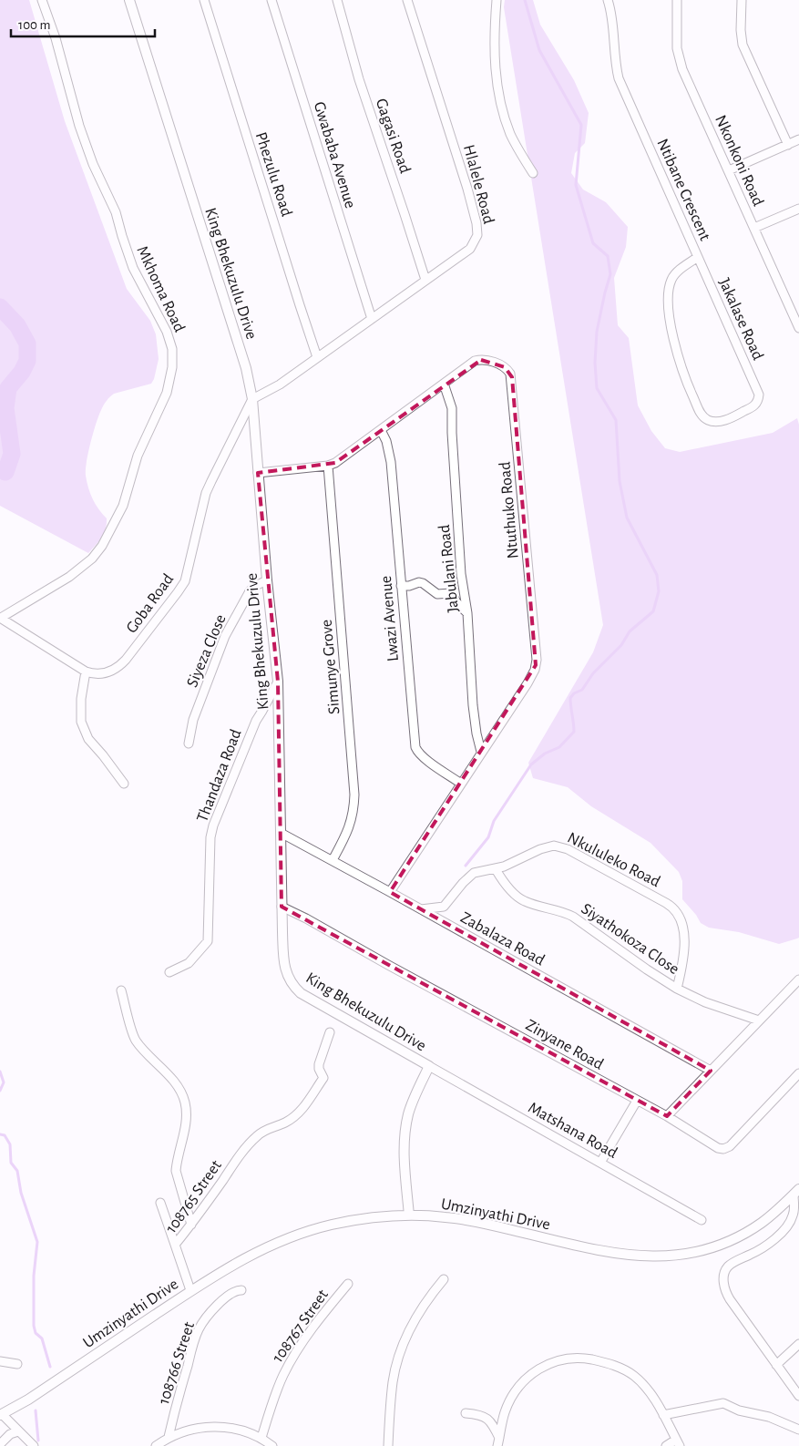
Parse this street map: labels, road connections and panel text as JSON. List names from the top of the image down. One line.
{"streets":{"street":["Gagasi Road","Gwababa Avenue","Nkonkoni Road","Phezulu Road","Hlalele Road","Ntibane Crescent","King Bhekuzulu Drive","Mkhoma Road","Jakalase Road","Ntuthuko Road","Jabulani Road","Goba Road","Lwazi Avenue","Siyeza Close","Simunye Grove","Thandaza Road","Nkululeko Road","Zabalaza Road","Siyathokoza Close","Zinyane Road","Matshana Road","108765 Street","Umzinyathi Drive","108767 Street","108766 Street"]},"crossings":[["Gagasi Road","Hlalele Road"],["Gwababa Avenue","Hlalele Road"],["Phezulu Road","Hlalele Road"],["Hlalele Road","King Bhekuzulu Drive"],["Hlalele Road","Goba Road"],["Ntibane Crescent","Jakalase Road"],["King Bhekuzulu Drive","Ntuthuko Road"],["King Bhekuzulu Drive","Goba Road"],["King Bhekuzulu Drive","Siyeza Close"],["King Bhekuzulu Drive","Thandaza Road"],["King Bhekuzulu Drive","Zabalaza Road"],["King Bhekuzulu Drive","Zinyane Road"],["King Bhekuzulu Drive","Matshana Road"],["King Bhekuzulu Drive","Umzinyathi Drive"],["Ntuthuko Road","Jabulani Road"],["Ntuthuko Road","Lwazi Avenue"],["Ntuthuko Road","Simunye Grove"],["Ntuthuko Road","Zabalaza Road"],["Simunye Grove","Zabalaza Road"],["Nkululeko Road","Zabalaza Road"],["Nkululeko Road","Siyathokoza Close"],["108765 Street","Umzinyathi Drive"]],"scale_bar":"100 m"}
